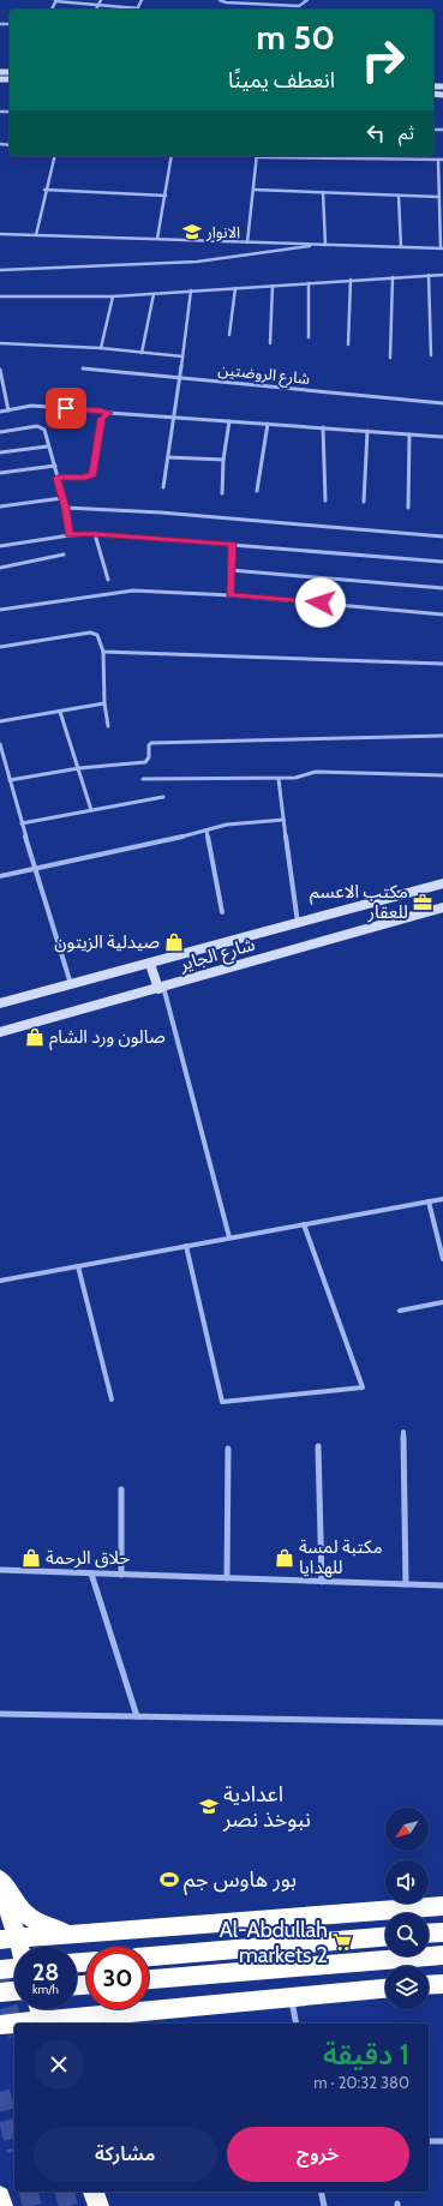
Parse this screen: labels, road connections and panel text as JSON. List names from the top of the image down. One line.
{"streets":{"street":["شارع الروضتين","شارع الجاير"]},"places":{"school or university":["الانوار","اعدادية نبوخذ نصر"],"office":["مكتب الاعسم للعقار"],"shop":["صيدلية الزيتون","صالون ورد الشام","حلاق الرحمة","مكتبة لمسة للهدايا"],"sports":["بور هاوس جم"],"supermarket":["Al-Abdullah markets 2"]},"north":"bottom left","page":{"turn":["50 m","انعطف يمينًا"],"then":"ثم","speed":"28 km/h","limit":"30","heading":["1 دقيقة","380 m · 20:32"],"buttons":["خروج","مشاركة"]}}
